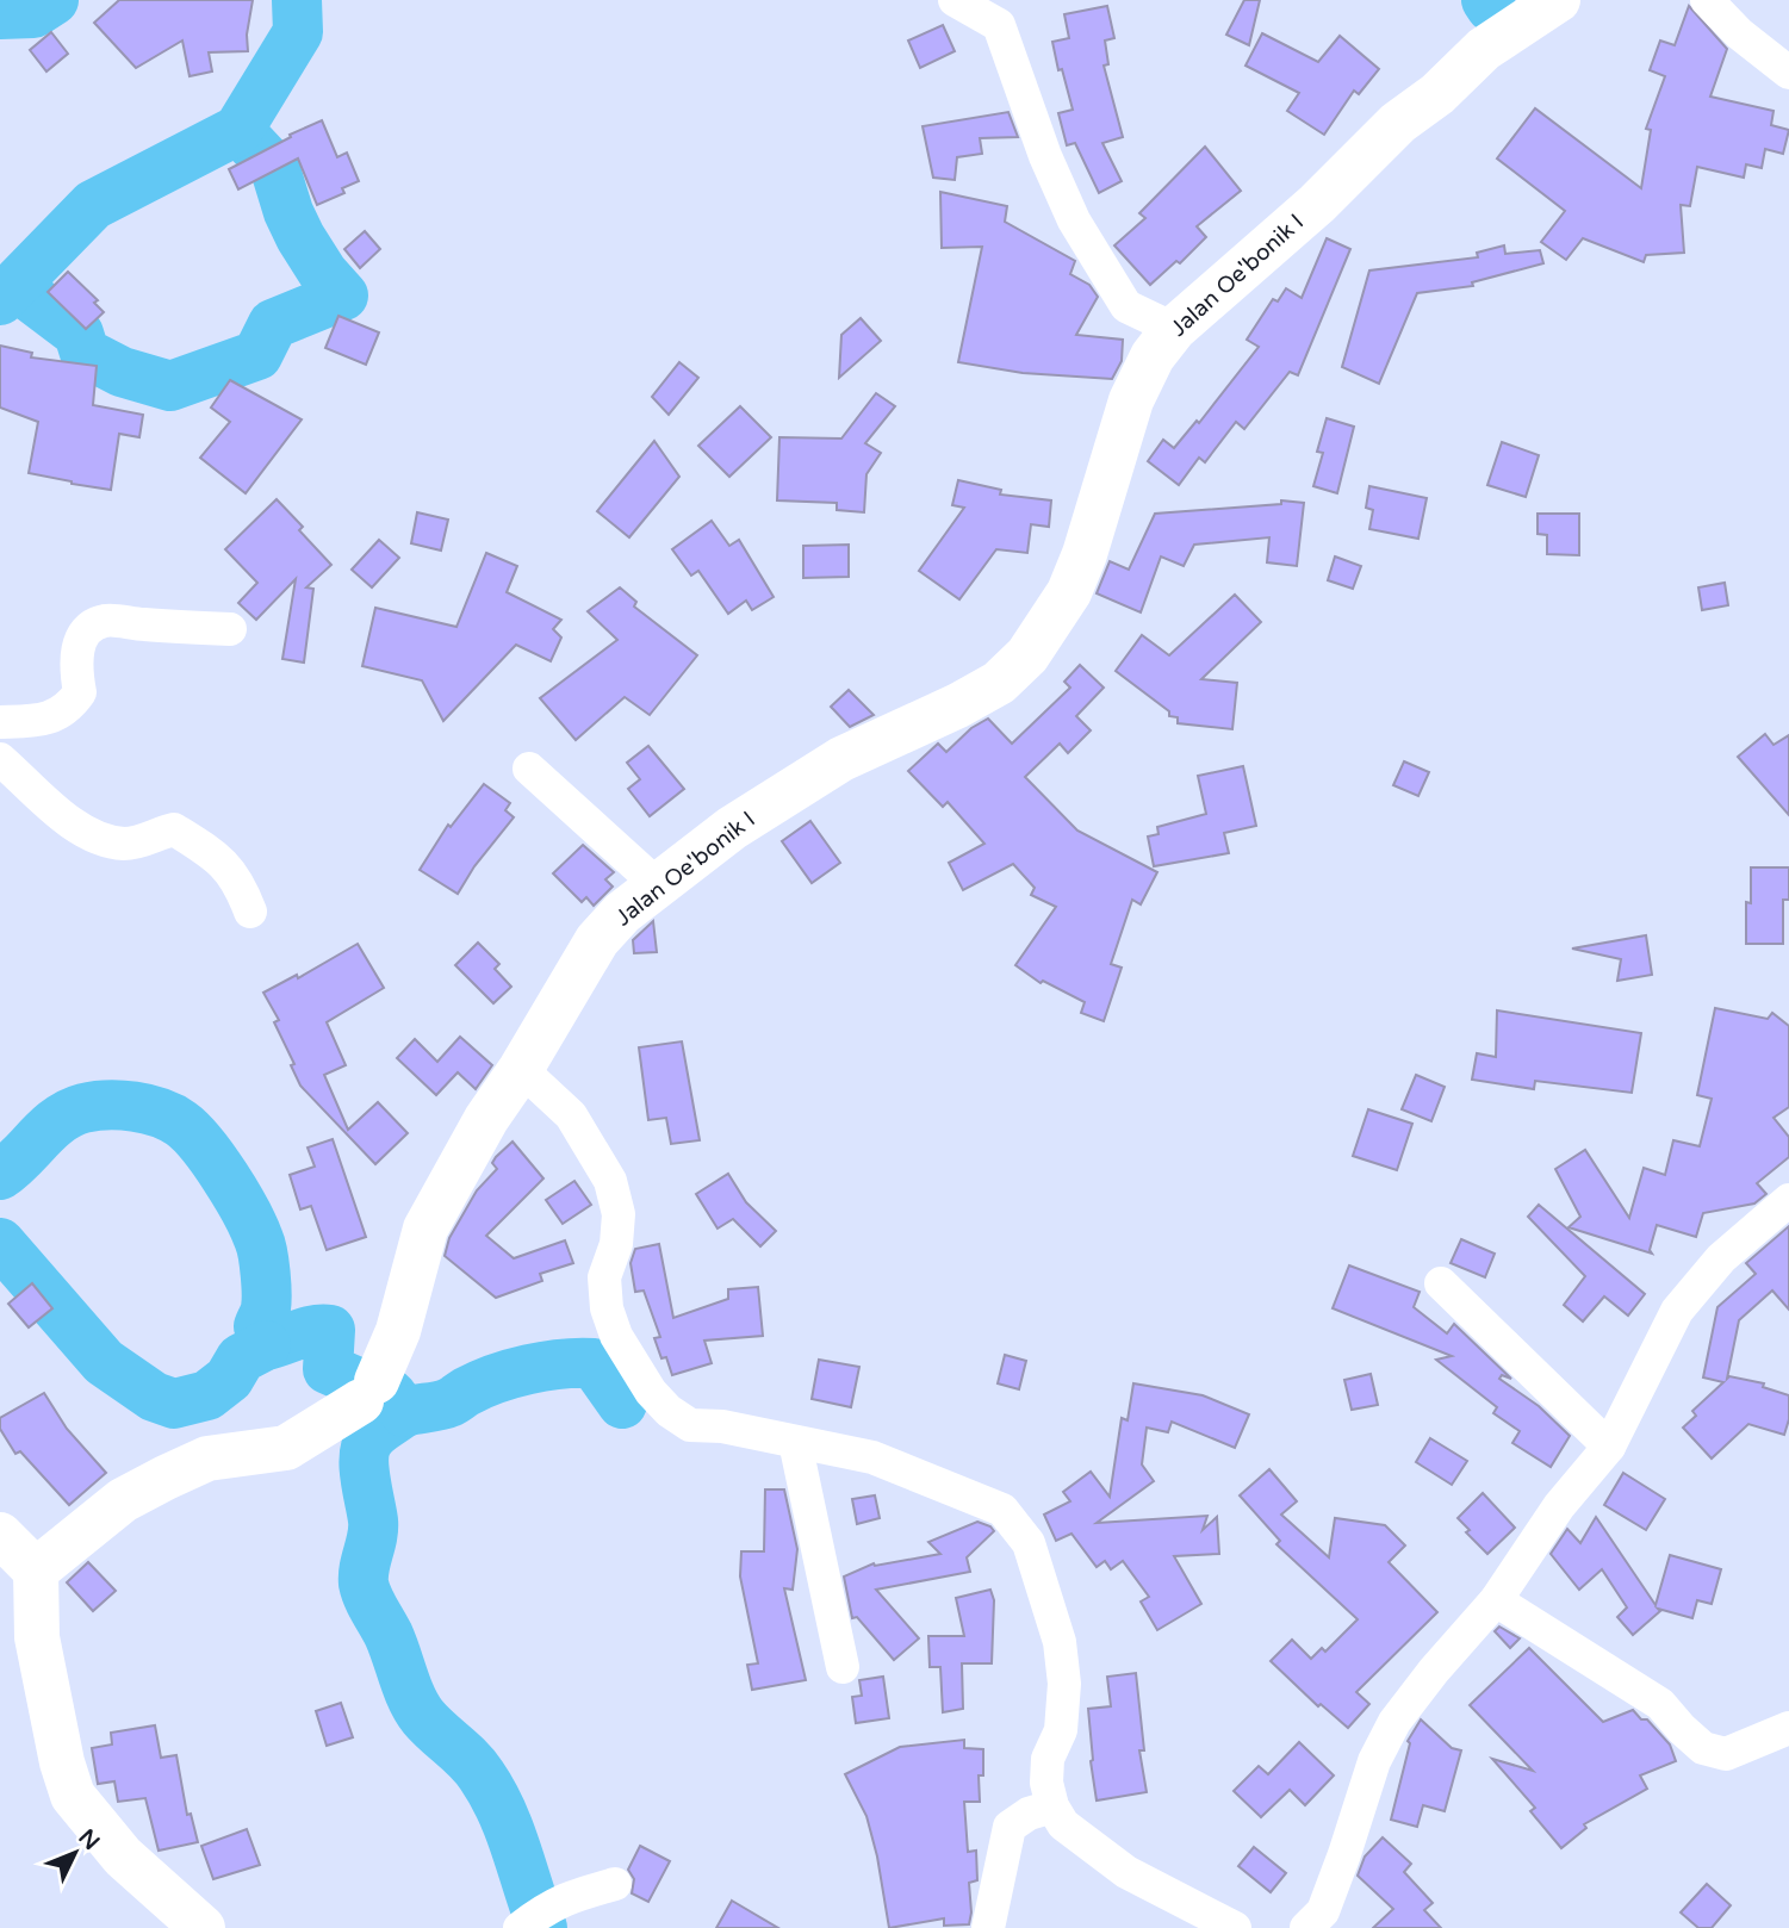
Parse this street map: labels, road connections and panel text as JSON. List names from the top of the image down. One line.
{"streets":{"street":["Jalan Oe'bonik I"]},"north":"top right"}
